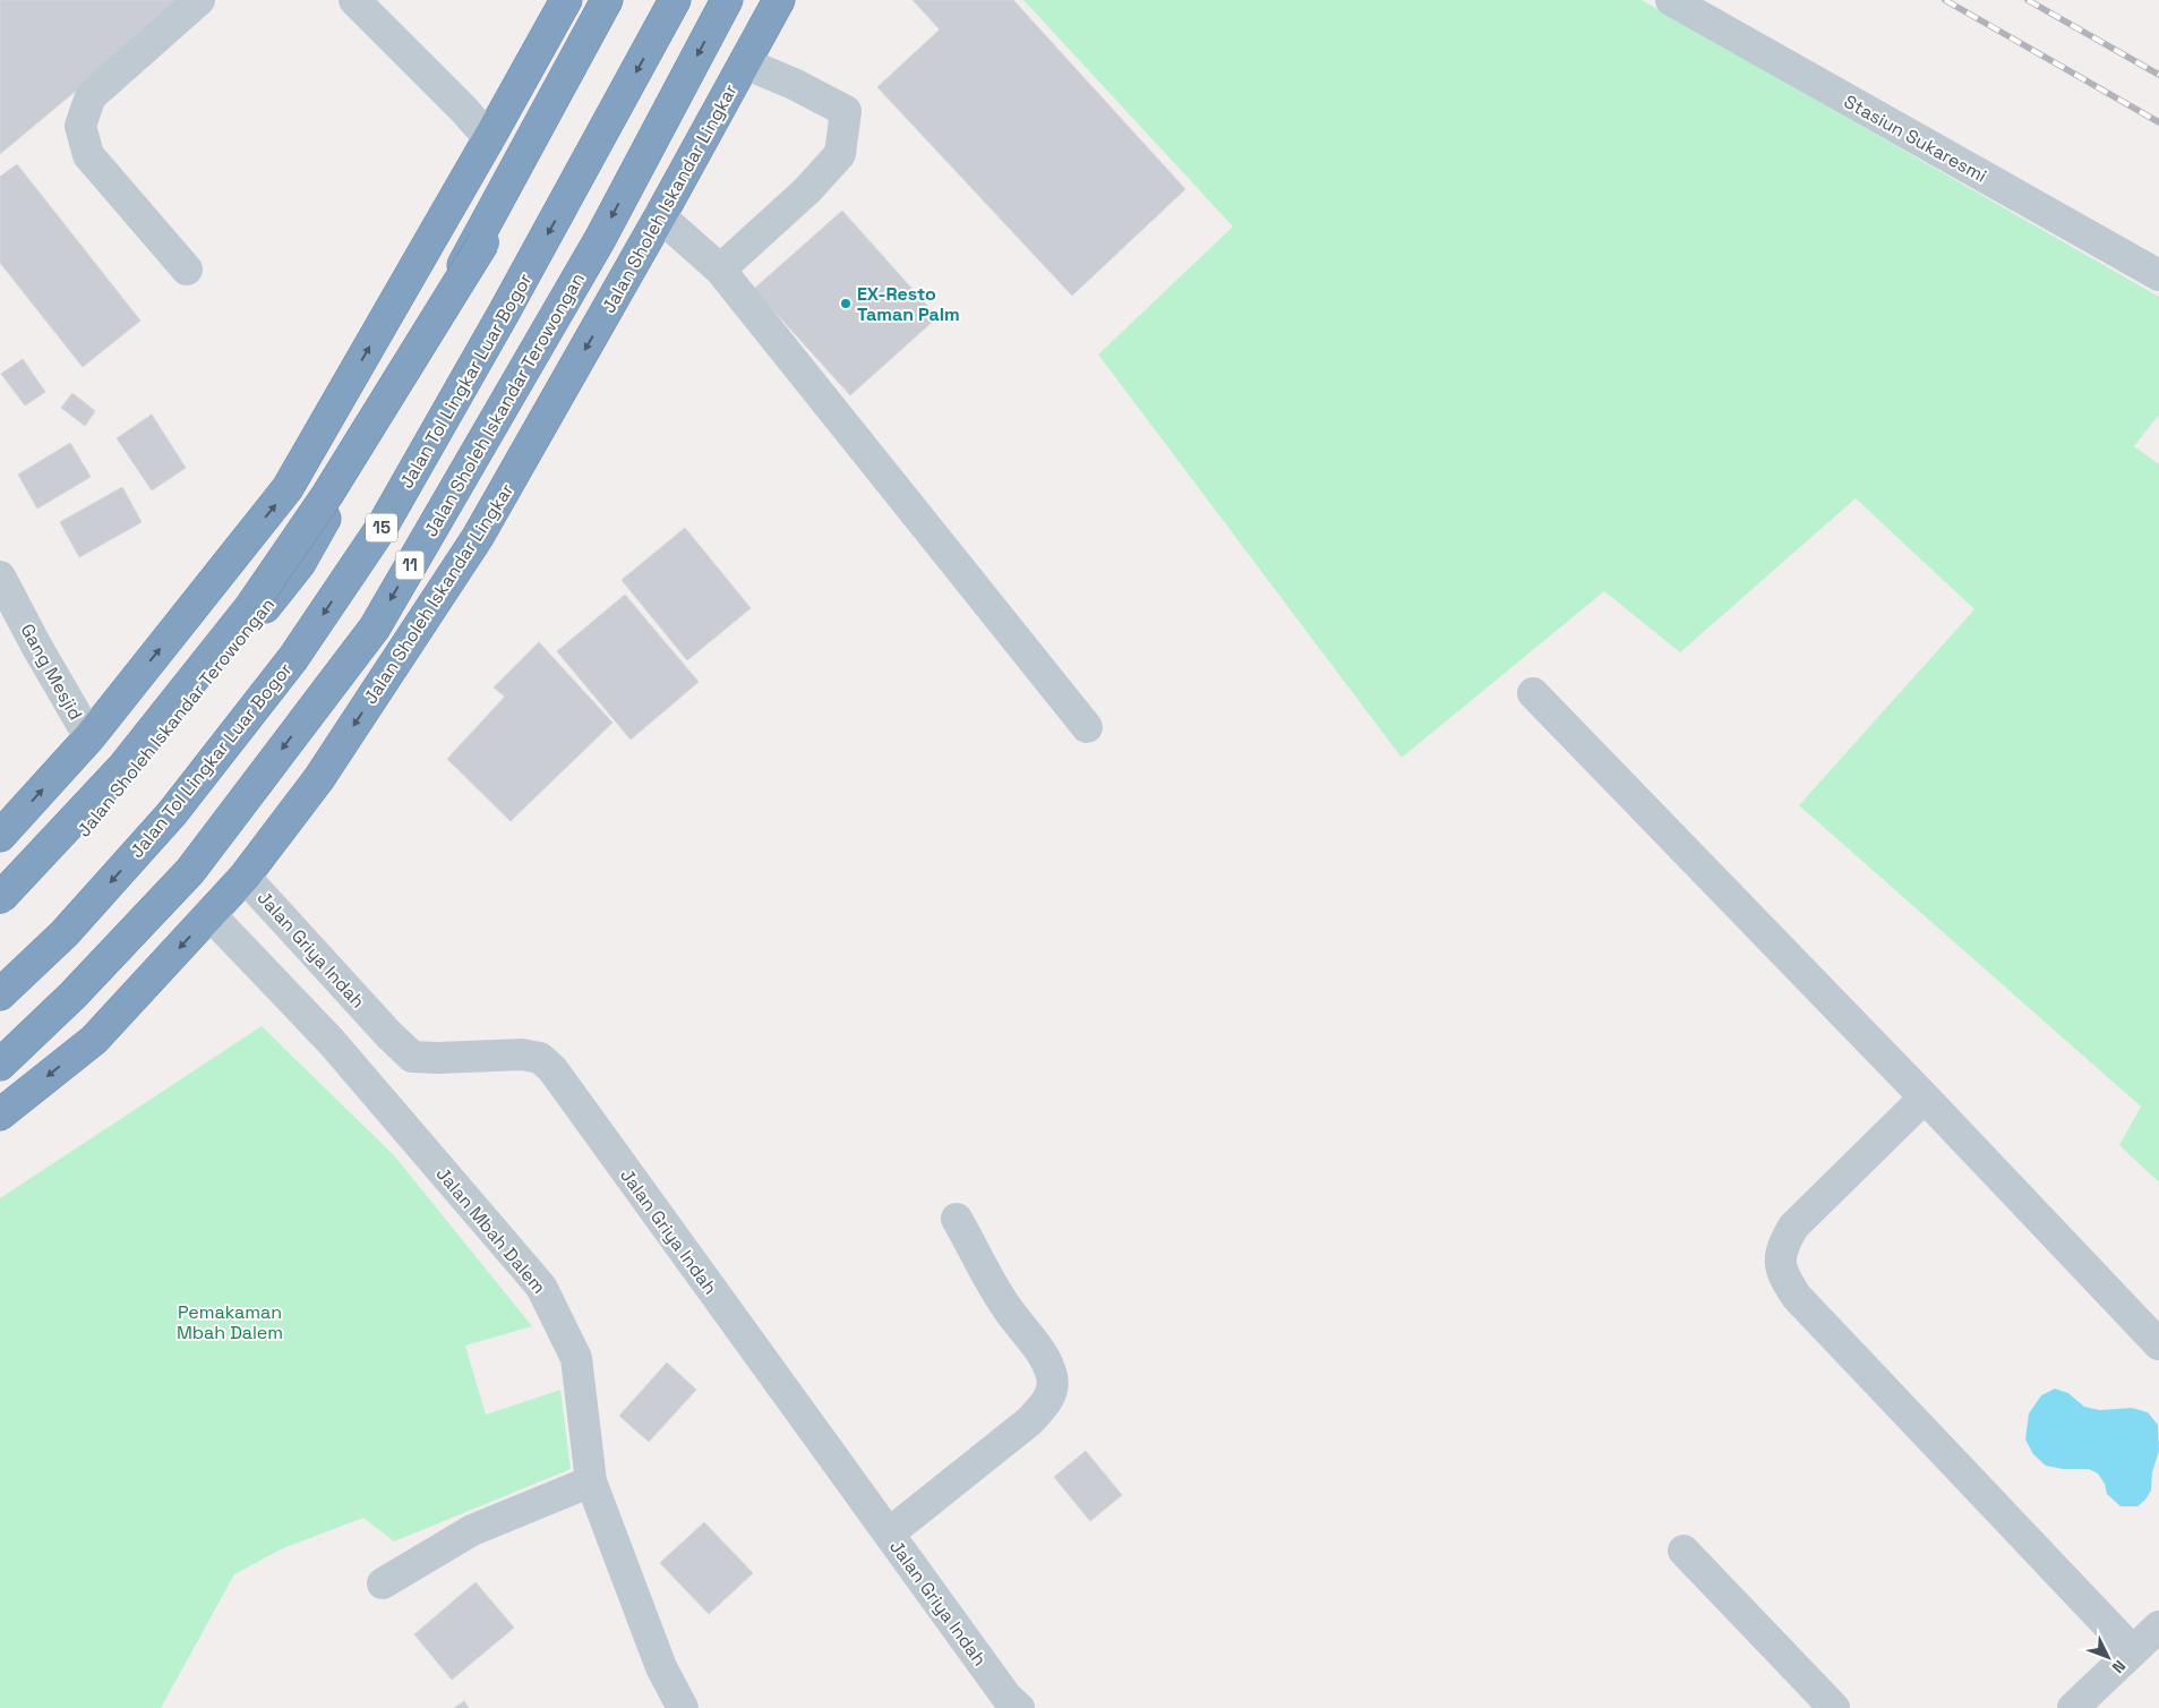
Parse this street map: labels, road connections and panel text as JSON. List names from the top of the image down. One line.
{"streets":{"highway":["Jalan Sholeh Iskandar Lingkar","Jalan Tol Lingkar Luar Bogor","Jalan Sholeh Iskandar Terowongan","15","11"],"street":["Stasiun Sukaresmi","Gang Mesjid","Jalan Griya Indah","Jalan Mbah Dalem"]},"crossings":[["Jalan Sholeh Iskandar Lingkar","Jalan Griya Indah"],["Jalan Sholeh Iskandar Lingkar","Jalan Mbah Dalem"]],"parks":["Pemakaman Mbah Dalem"],"places":["EX-Resto Taman Palm"],"north":"bottom right"}
